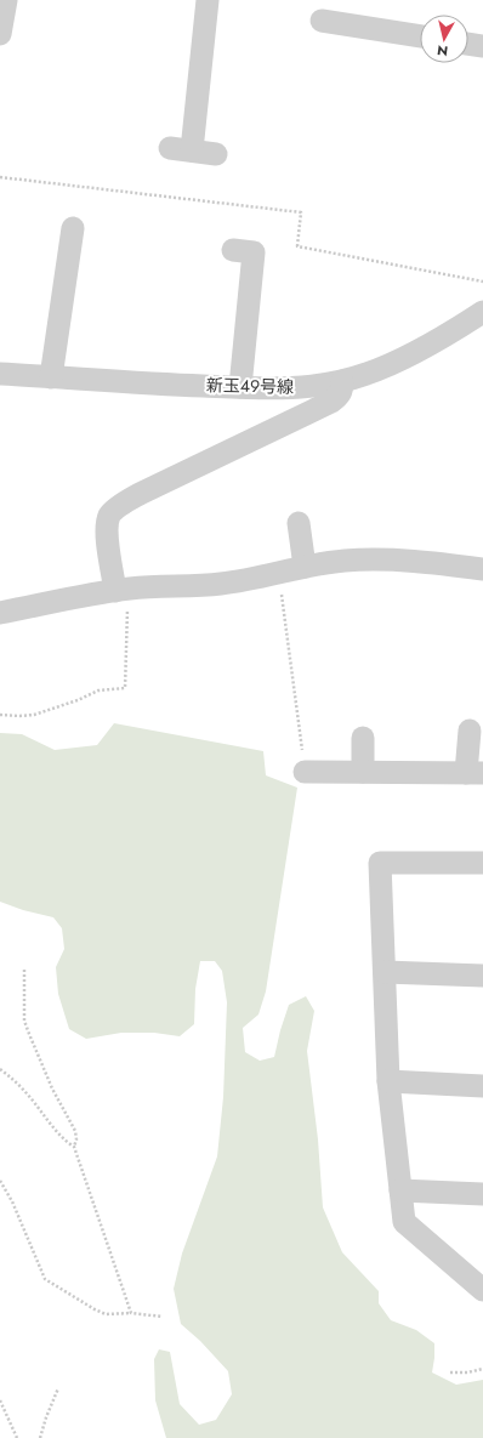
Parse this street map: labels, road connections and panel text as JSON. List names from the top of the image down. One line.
{"streets":{"street":["新玉49号線"]},"north":"bottom"}
